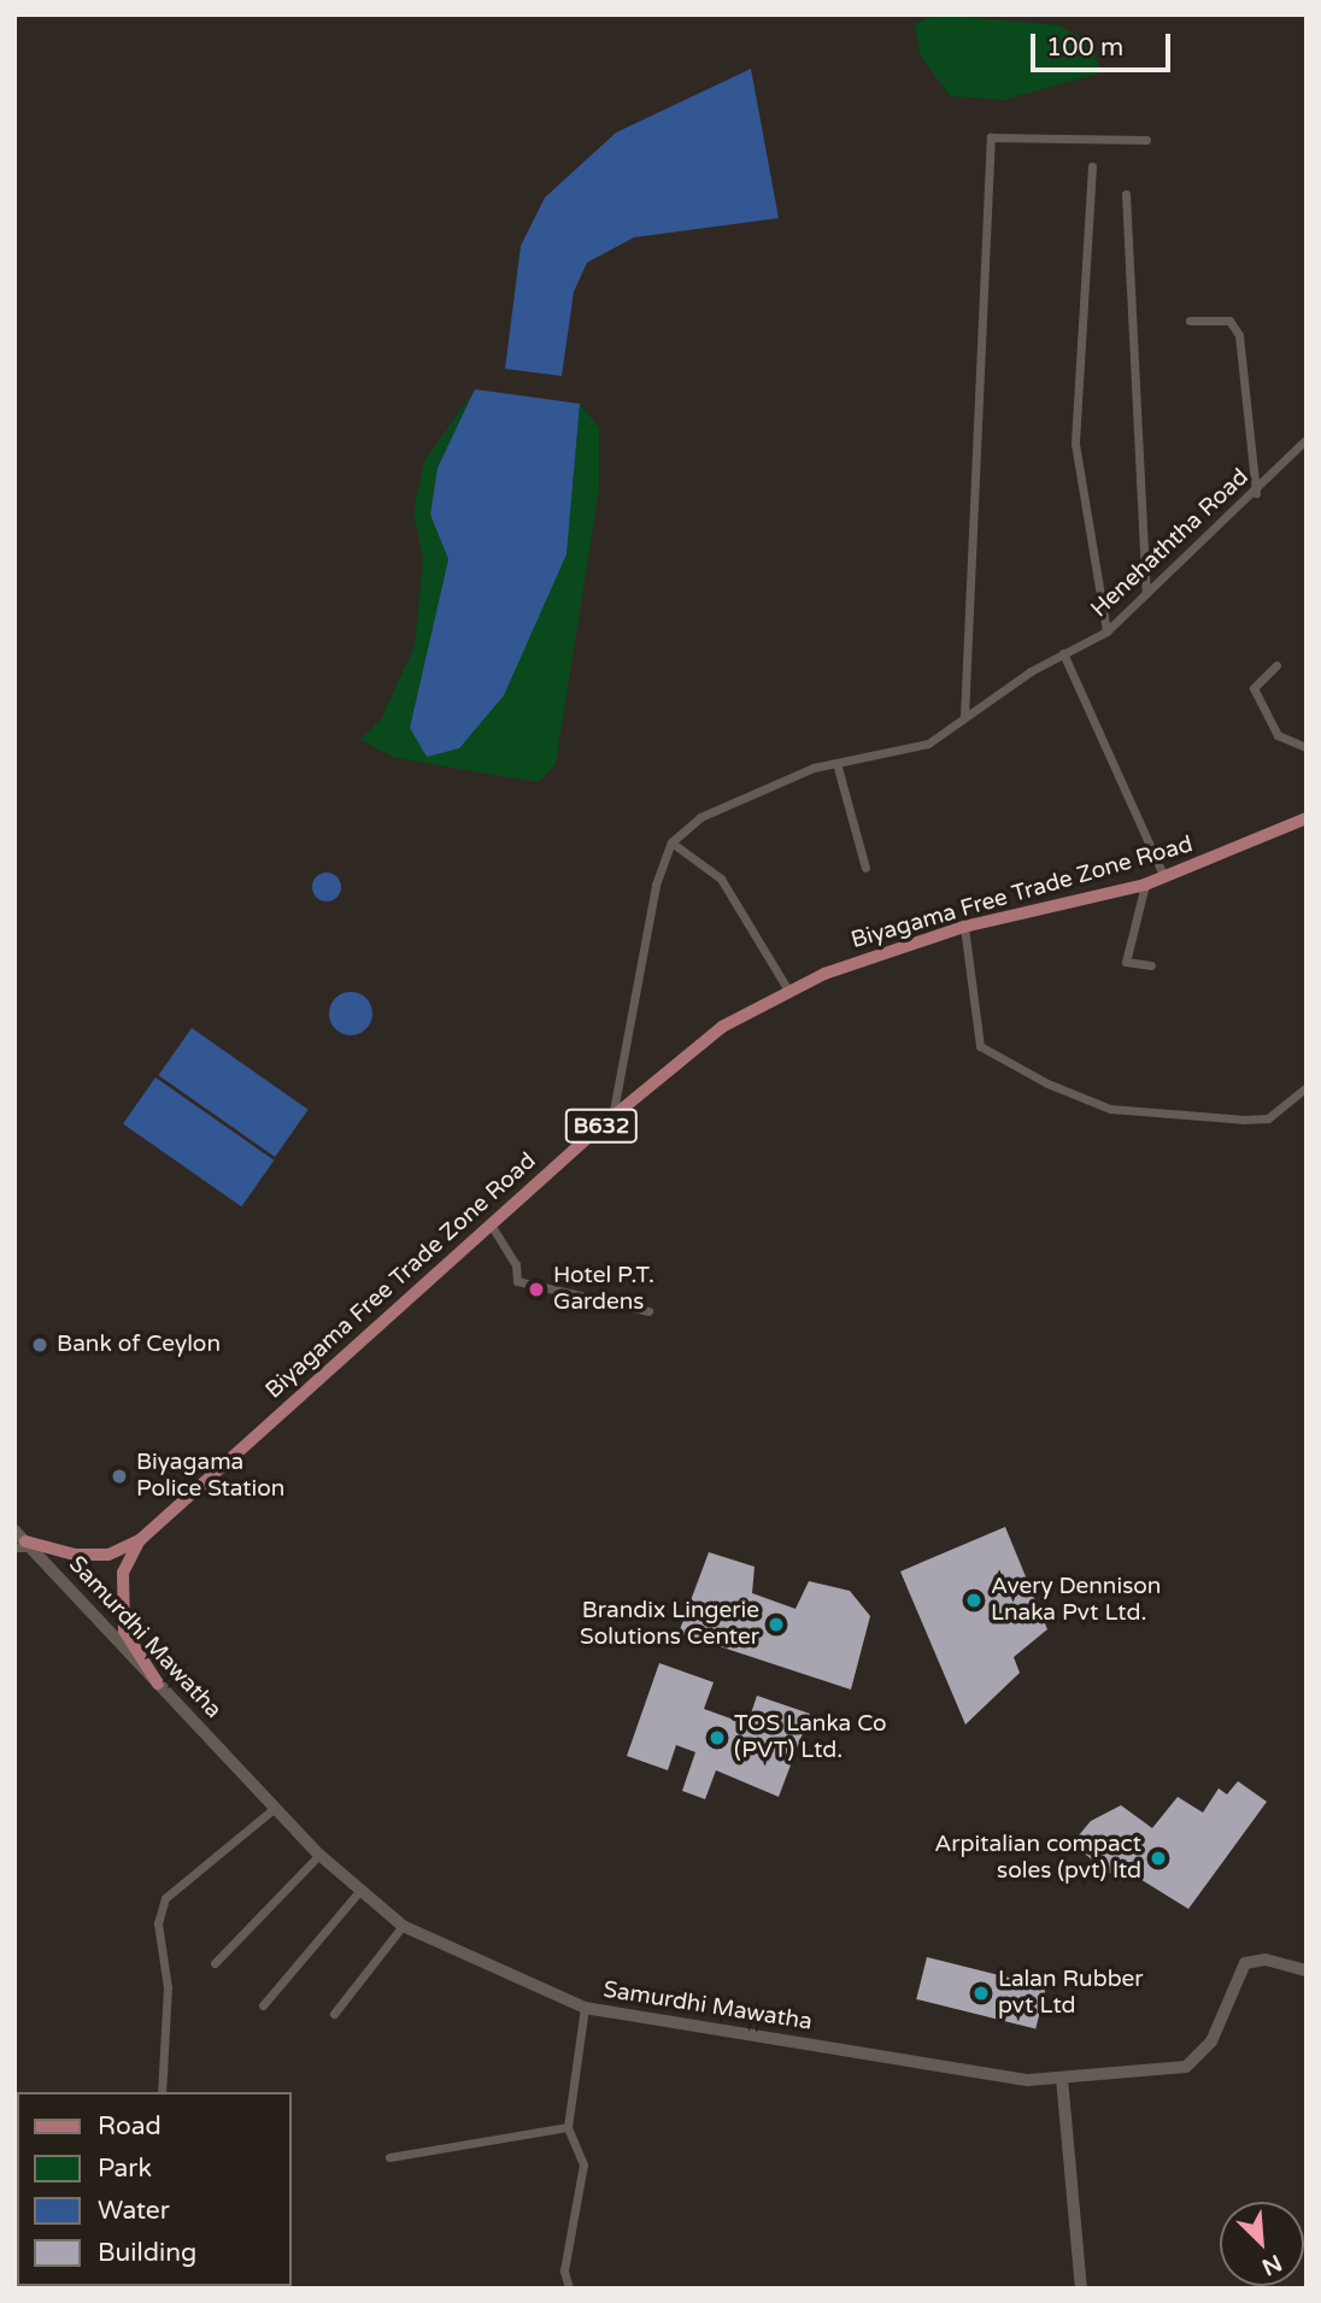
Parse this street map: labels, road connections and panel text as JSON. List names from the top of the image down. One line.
{"streets":{"main road":["Biyagama Free Trade Zone Road","B632","Samurdhi Mawatha"],"street":["Henehaththa Road"]},"crossings":[["Biyagama Free Trade Zone Road","Samurdhi Mawatha"]],"places":["Hotel P.T. Gardens","Bank of Ceylon","Biyagama Police Station","Avery Dennison Lnaka Pvt Ltd.","Brandix Lingerie Solutions Center","TOS Lanka Co (PVT) Ltd.","Arpitalian compact soles (pvt) ltd","Lalan Rubber pvt Ltd"],"legend":["Road","Park","Water","Building"],"scale_bar":"100 m","north":"bottom right"}
